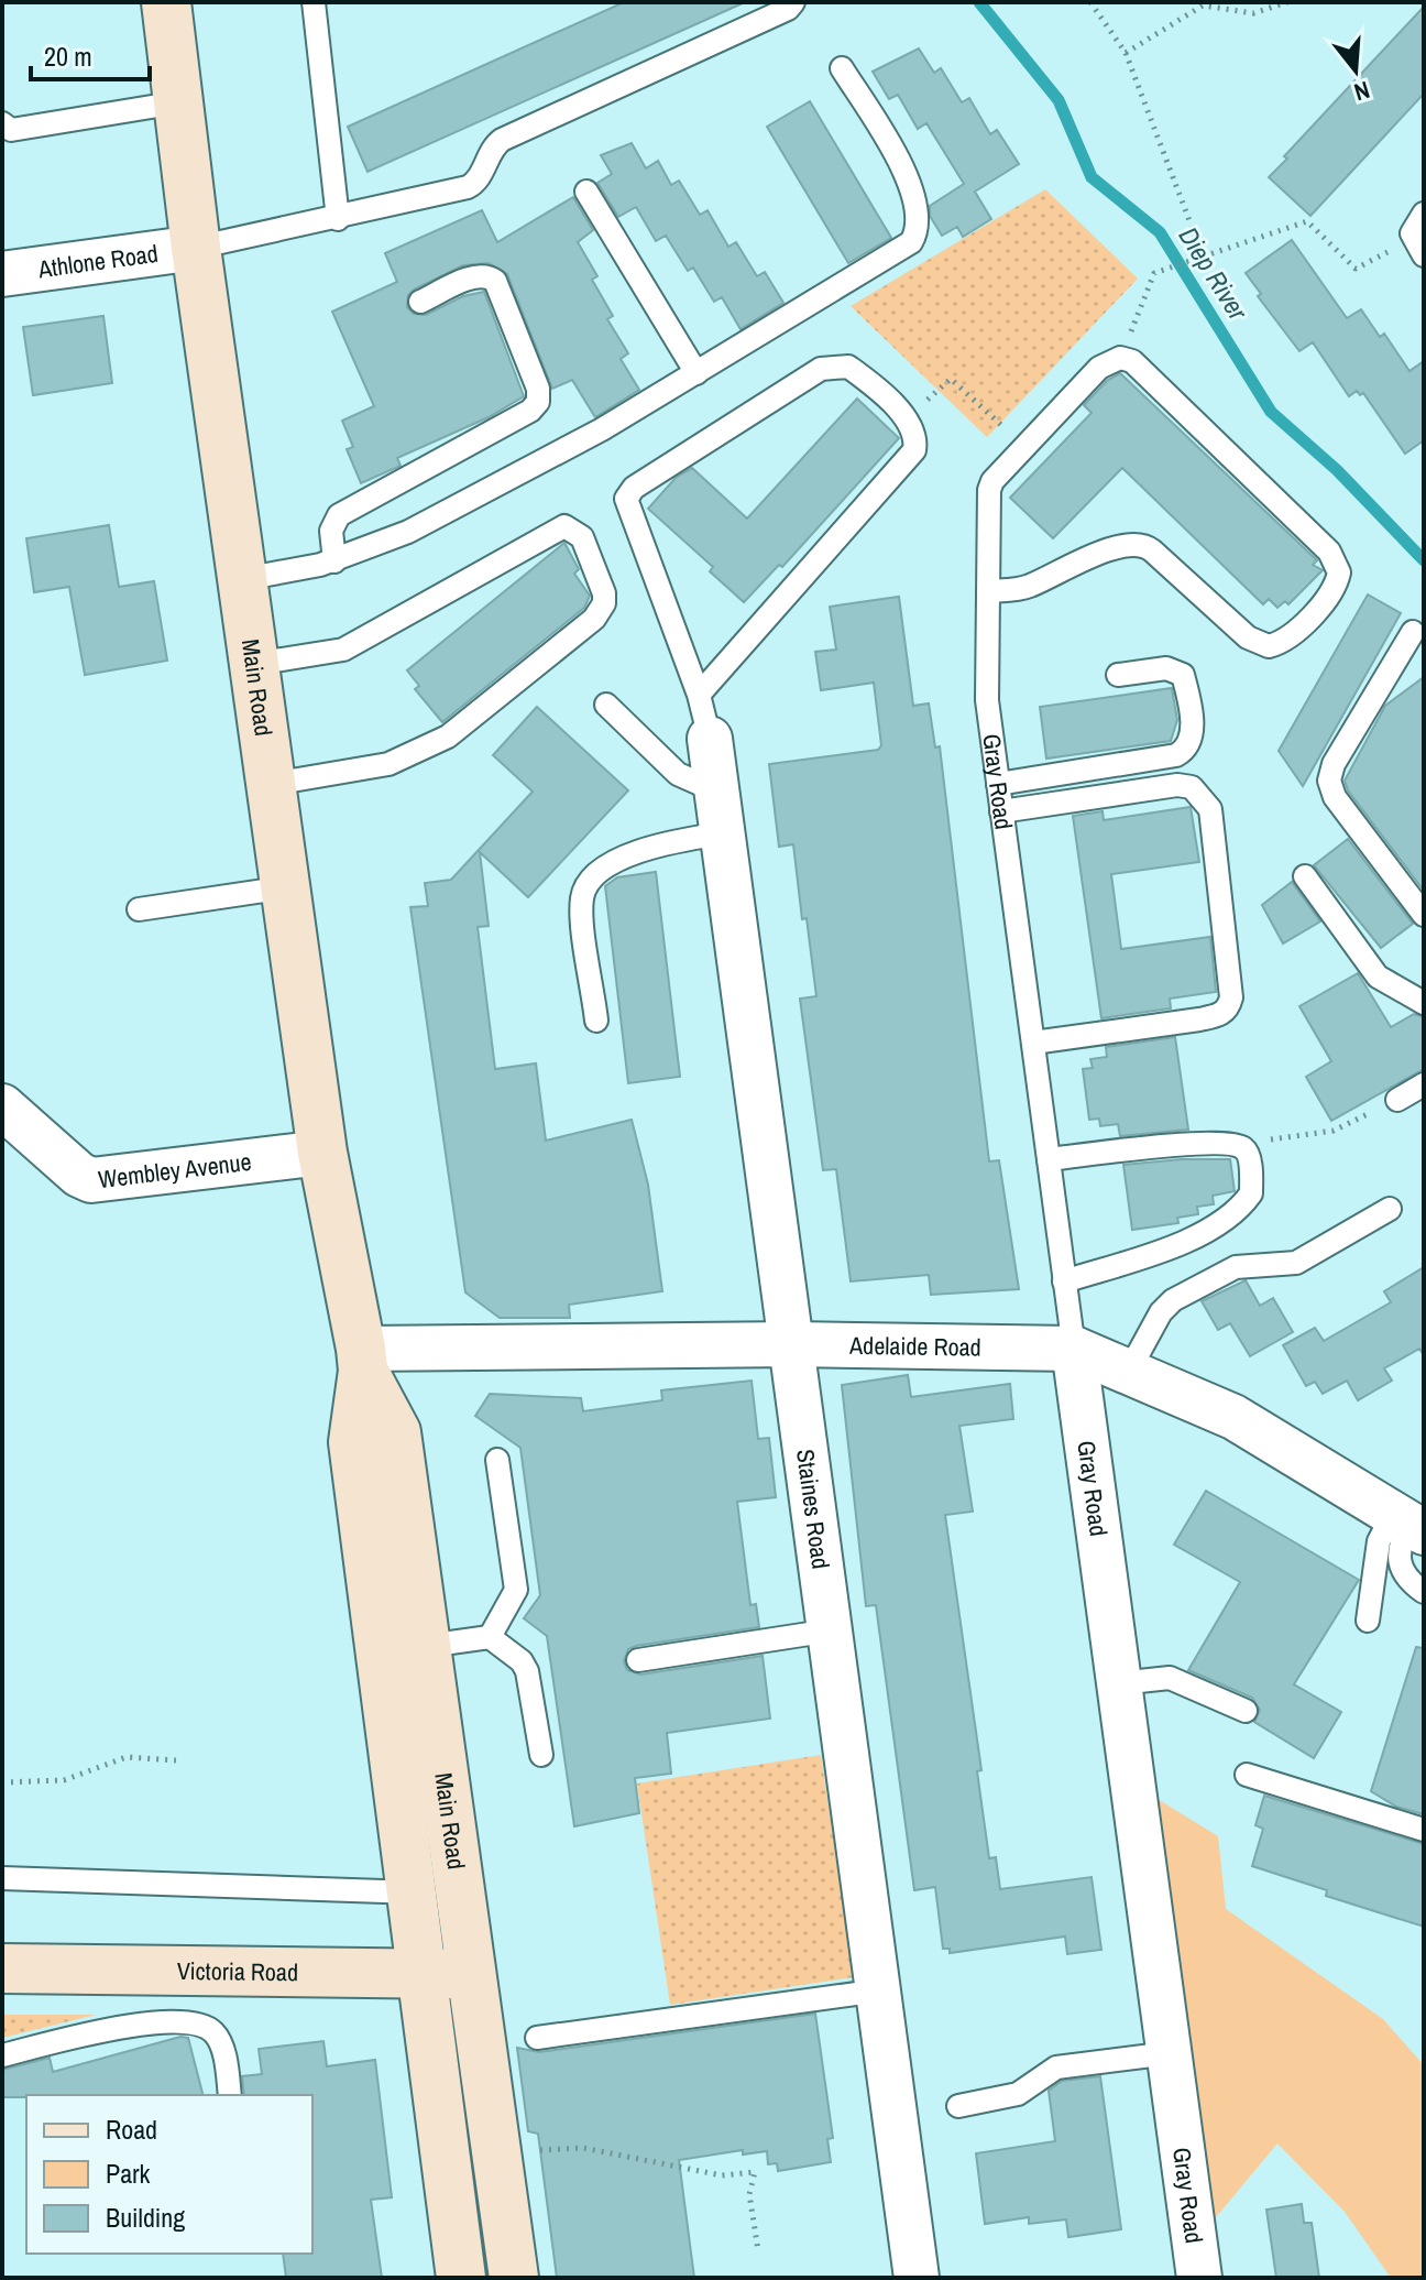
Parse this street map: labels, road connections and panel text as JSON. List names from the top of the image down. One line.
{"streets":{"main road":["Main Road","Victoria Road"],"street":["Athlone Road","Gray Road","Wembley Avenue","Adelaide Road","Staines Road"]},"crossings":[["Athlone Road","Main Road"],["Main Road","Wembley Avenue"],["Main Road","Adelaide Road"],["Main Road","Victoria Road"],["Gray Road","Adelaide Road"],["Adelaide Road","Staines Road"]],"water":["Diep River"],"legend":["Road","Park","Building"],"scale_bar":"20 m","north":"bottom"}
